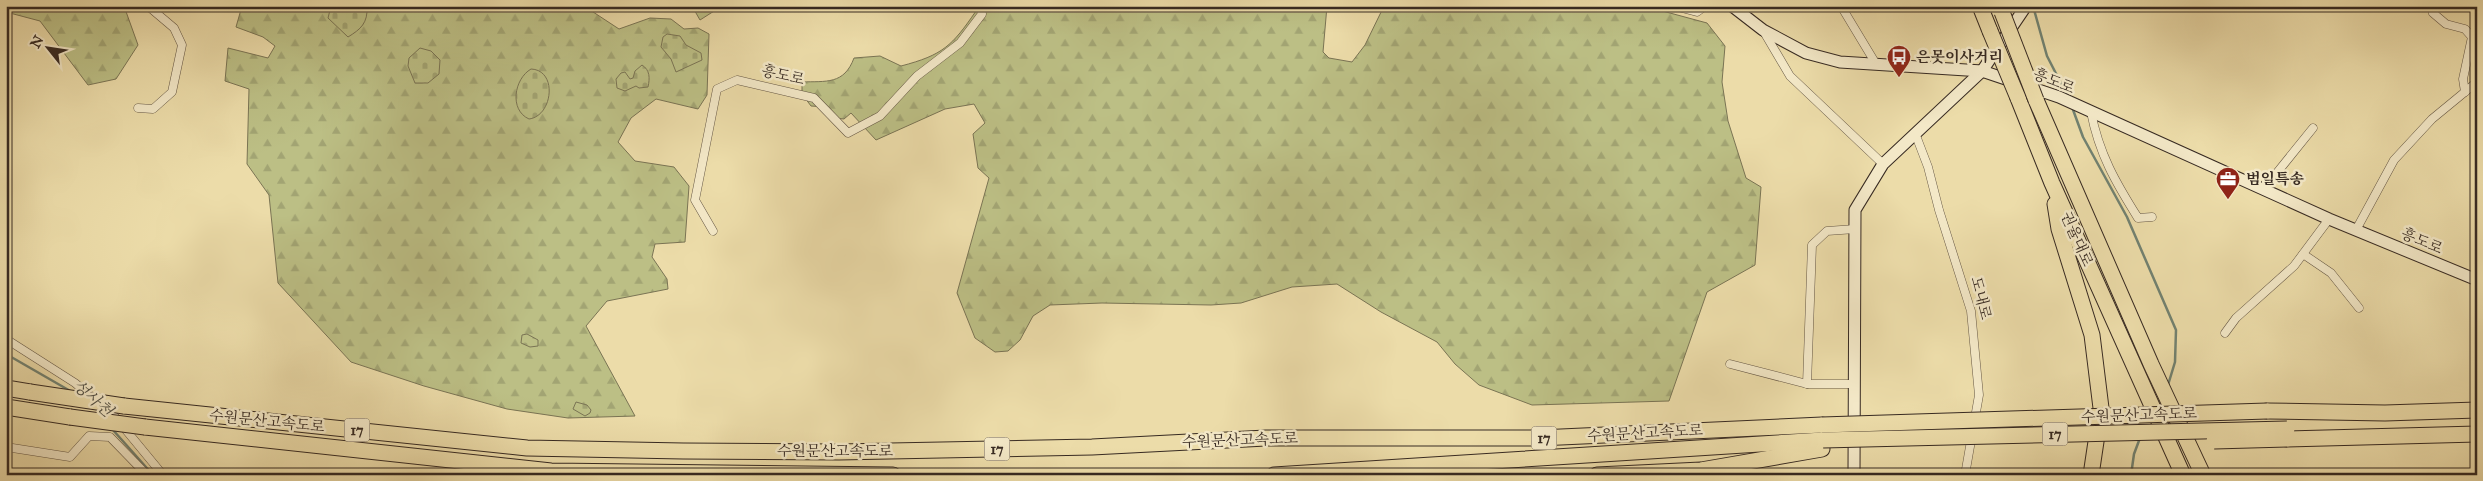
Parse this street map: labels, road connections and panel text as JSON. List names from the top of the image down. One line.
{"streets":{"highway":["권율대로","수원문산고속도로","17"],"street":["흥도로","도내로"]},"water":["성사천"],"places":{"bus stop":["은못이사거리"],"office":["범일특송"]},"north":"top left"}
